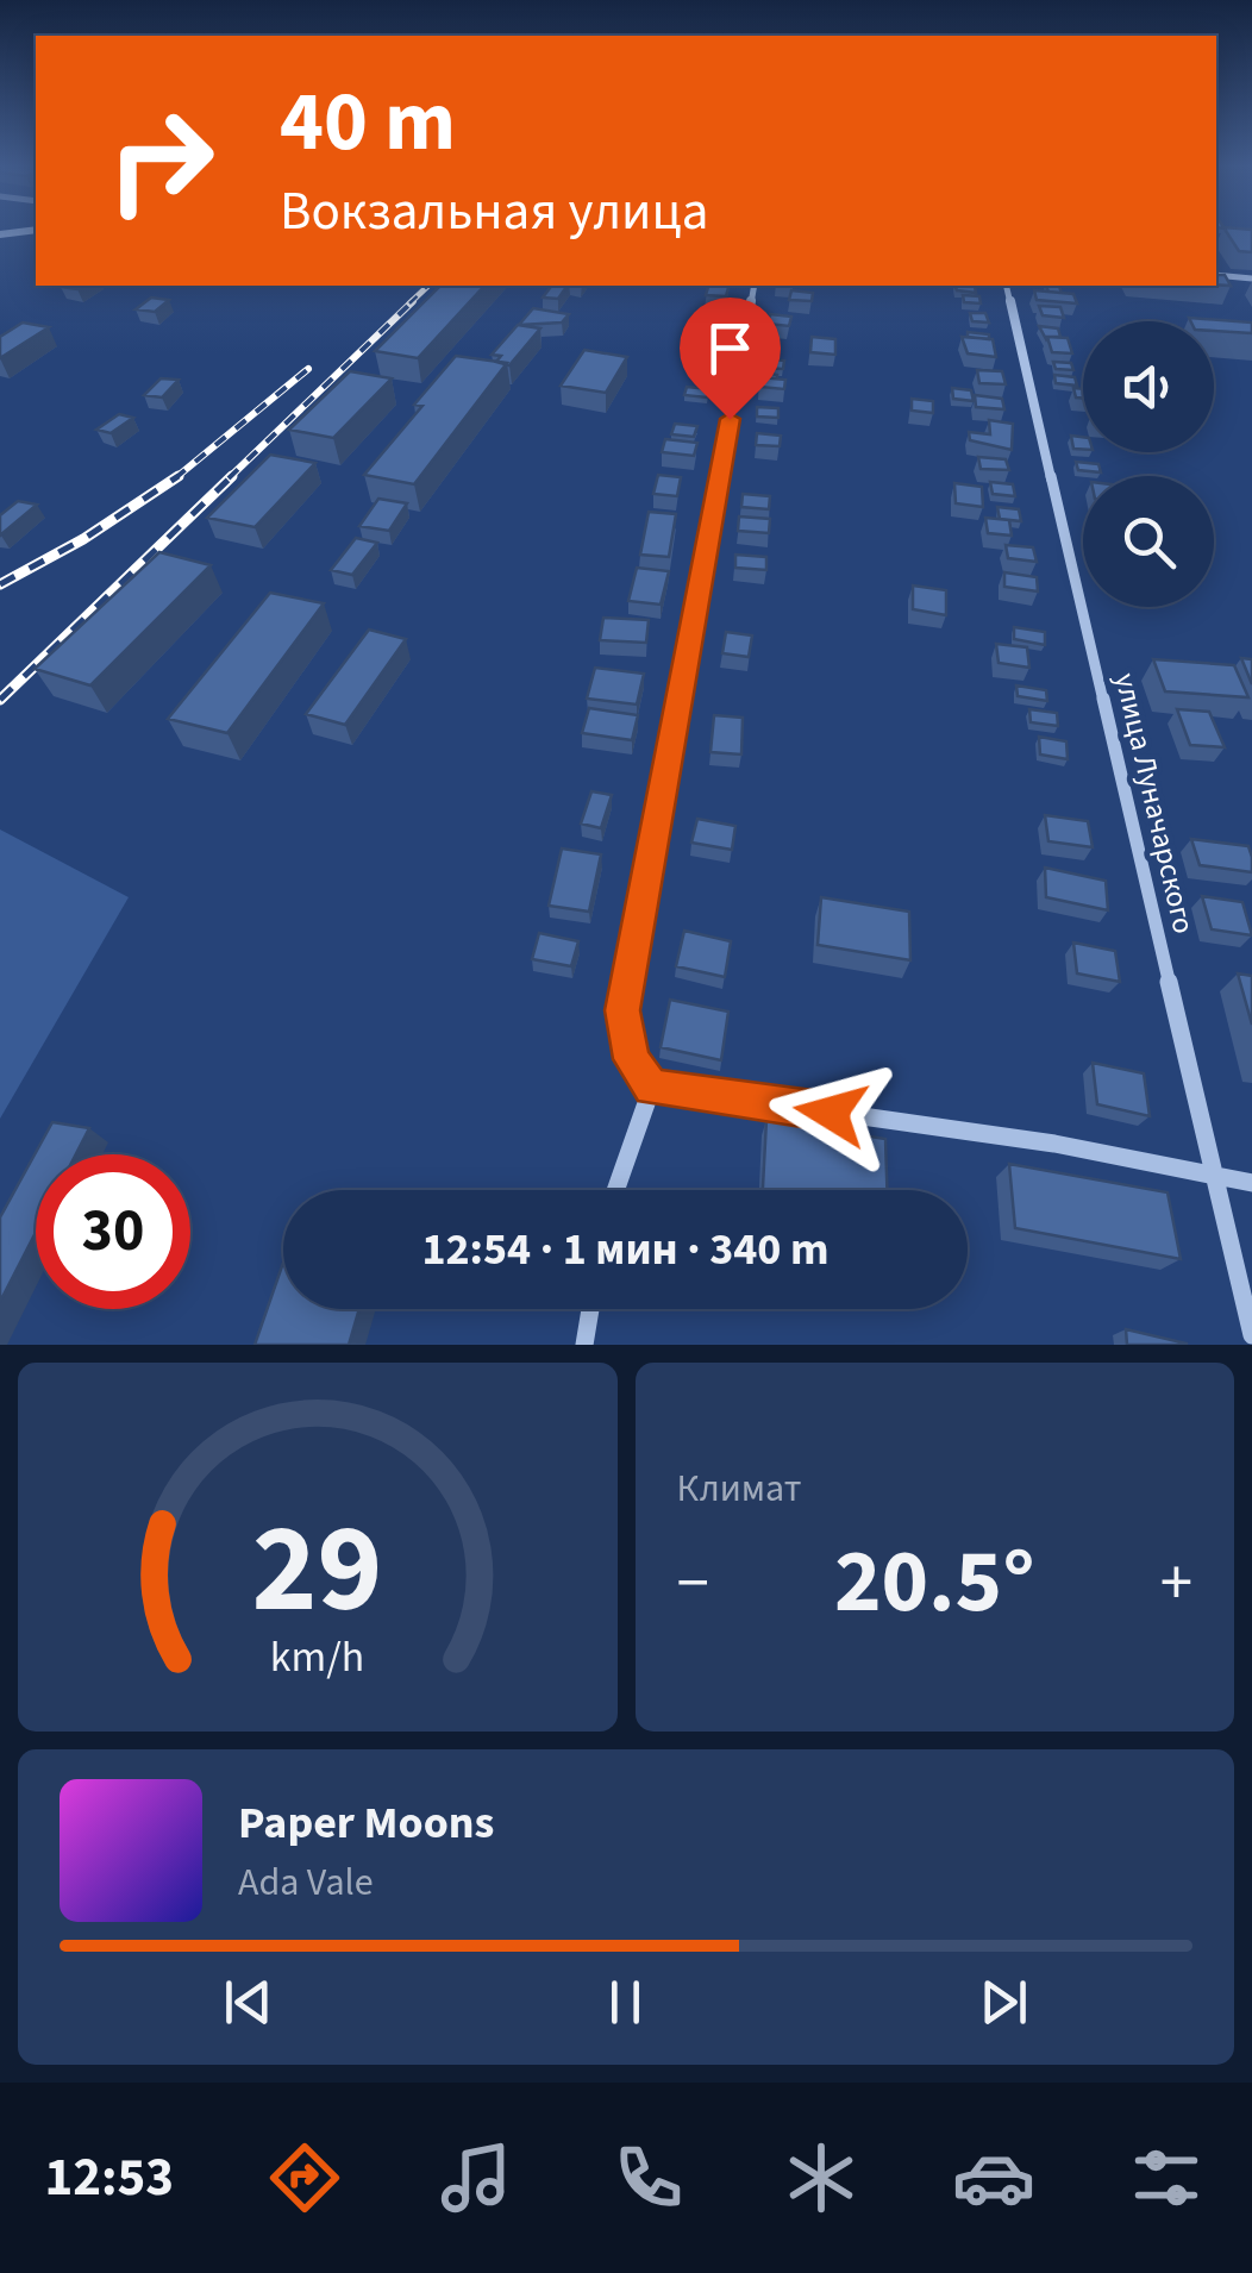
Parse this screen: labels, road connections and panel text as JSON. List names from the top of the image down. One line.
{"streets":{"street":["улица Луначарского"]},"page":{"turn":["40 m","Вокзальная улица"],"limit":"30","trip":"12:54 · 1 мин · 340 m","tile":"Климат","heat":["−","20.5°","+"],"song":["Paper Moons","Ada Vale"],"tabs":"12:53","gauge":["29","km/h"]}}
